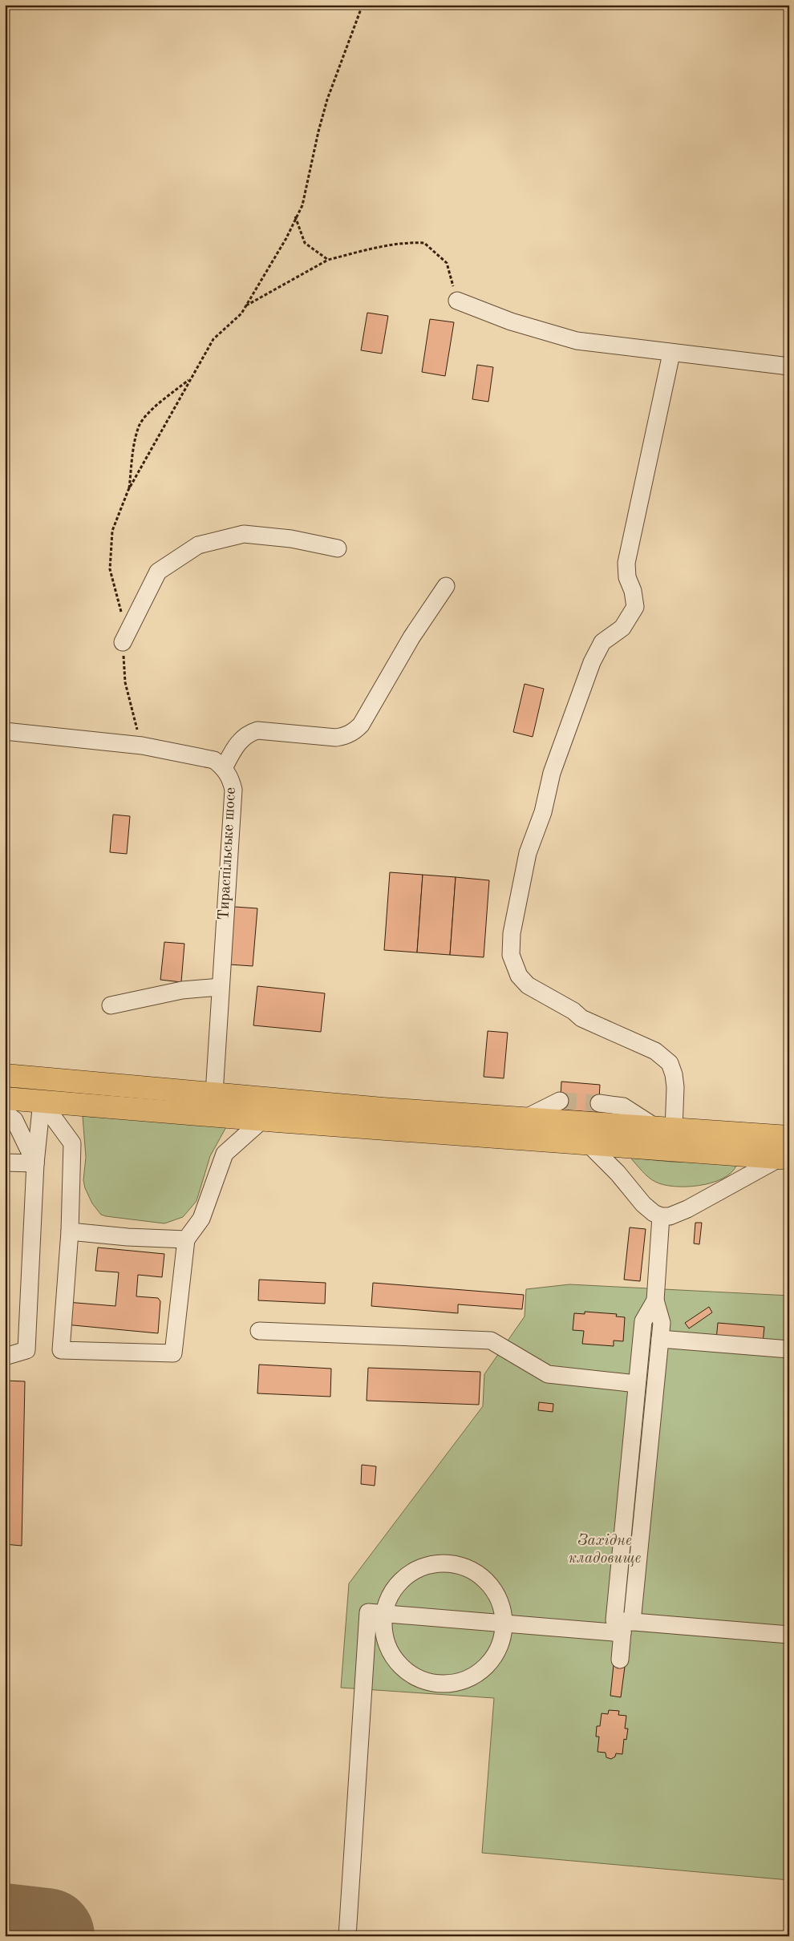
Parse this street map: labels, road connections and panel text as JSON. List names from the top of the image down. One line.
{"streets":{"street":["Тираспільське шосе"]},"parks":["Західне кладовище"]}
